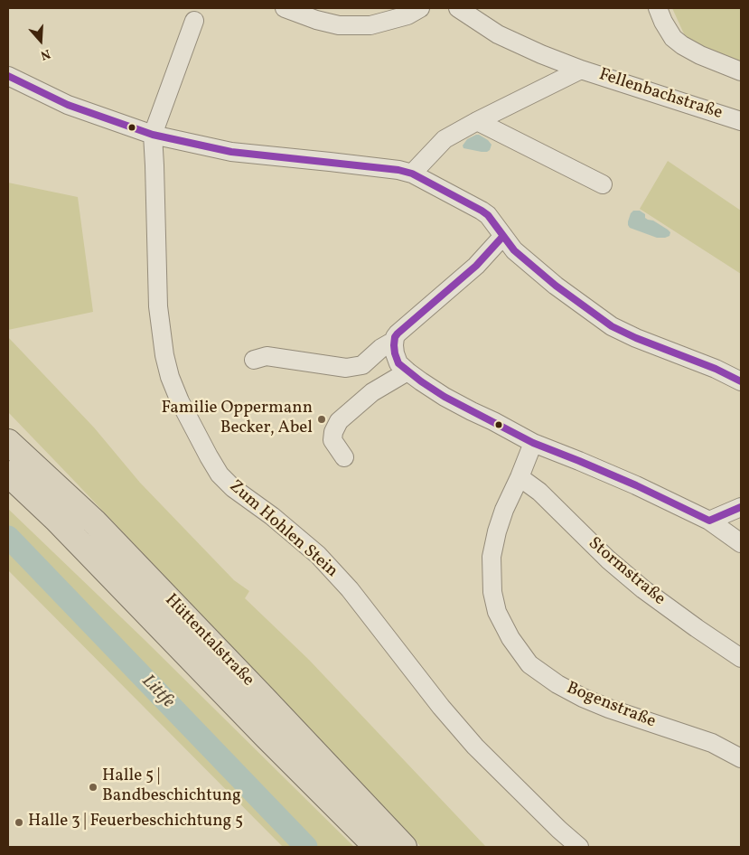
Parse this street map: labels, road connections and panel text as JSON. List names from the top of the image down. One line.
{"streets":{"highway":["Hüttentalstraße"],"street":["Fellenbachstraße","Zum Hohlen Stein","Stormstraße","Bogenstraße"]},"crossings":[["Stormstraße","Bogenstraße"]],"water":["Littfe"],"places":["Familie Oppermann Becker, Abel","Halle 5 | Bandbeschichtung","Halle 3 | Feuerbeschichtung 5"],"north":"bottom"}
